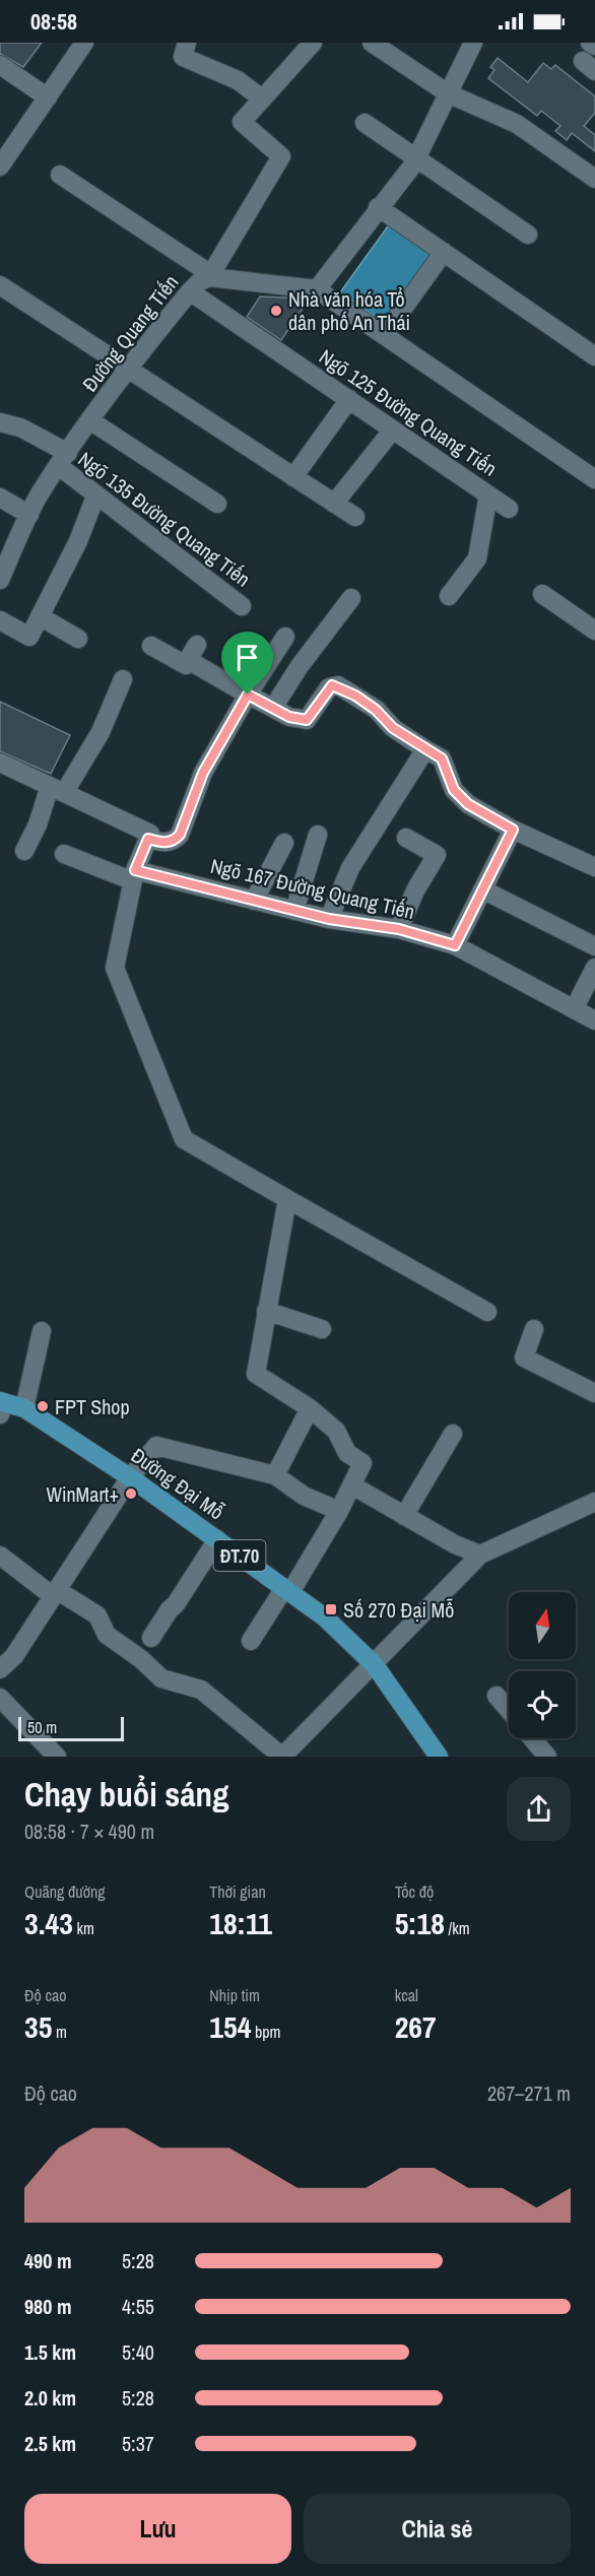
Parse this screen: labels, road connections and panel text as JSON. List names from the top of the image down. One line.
{"streets":{"main road":["Đường Đại Mỗ","ĐT.70"],"street":["Đường Quang Tiến","Ngõ 125 Đường Quang Tiến","Ngõ 135 Đường Quang Tiến","Ngõ 167 Đường Quang Tiến"]},"crossings":[["Đường Quang Tiến","Ngõ 125 Đường Quang Tiến"],["Đường Quang Tiến","Ngõ 135 Đường Quang Tiến"]],"places":{"other":["Nhà văn hóa Tổ dân phố An Thái","FPT Shop","WinMart+"],"transit":["Số 270 Đại Mỗ"]},"scale_bar":"50 m","north":"top","page":{"status":"08:58","scale":"50 m","heading":["Chạy buổi sáng","08:58 · 7 × 490 m"],"stats":[["Quãng đường","3.43 km"],["Thời gian","18:11"],["Tốc độ","5:18 /km"],["Độ cao","35 m"],["Nhịp tim","154 bpm"],["kcal","267"]],"chart":["Độ cao","267–271 m"],"list":[{"name":"490 m","note":"5:28"},{"name":"980 m","note":"4:55"},{"name":"1.5 km","note":"5:40"},{"name":"2.0 km","note":"5:28"},{"name":"2.5 km","note":"5:37"}],"buttons":["Lưu","Chia sẻ"]}}
